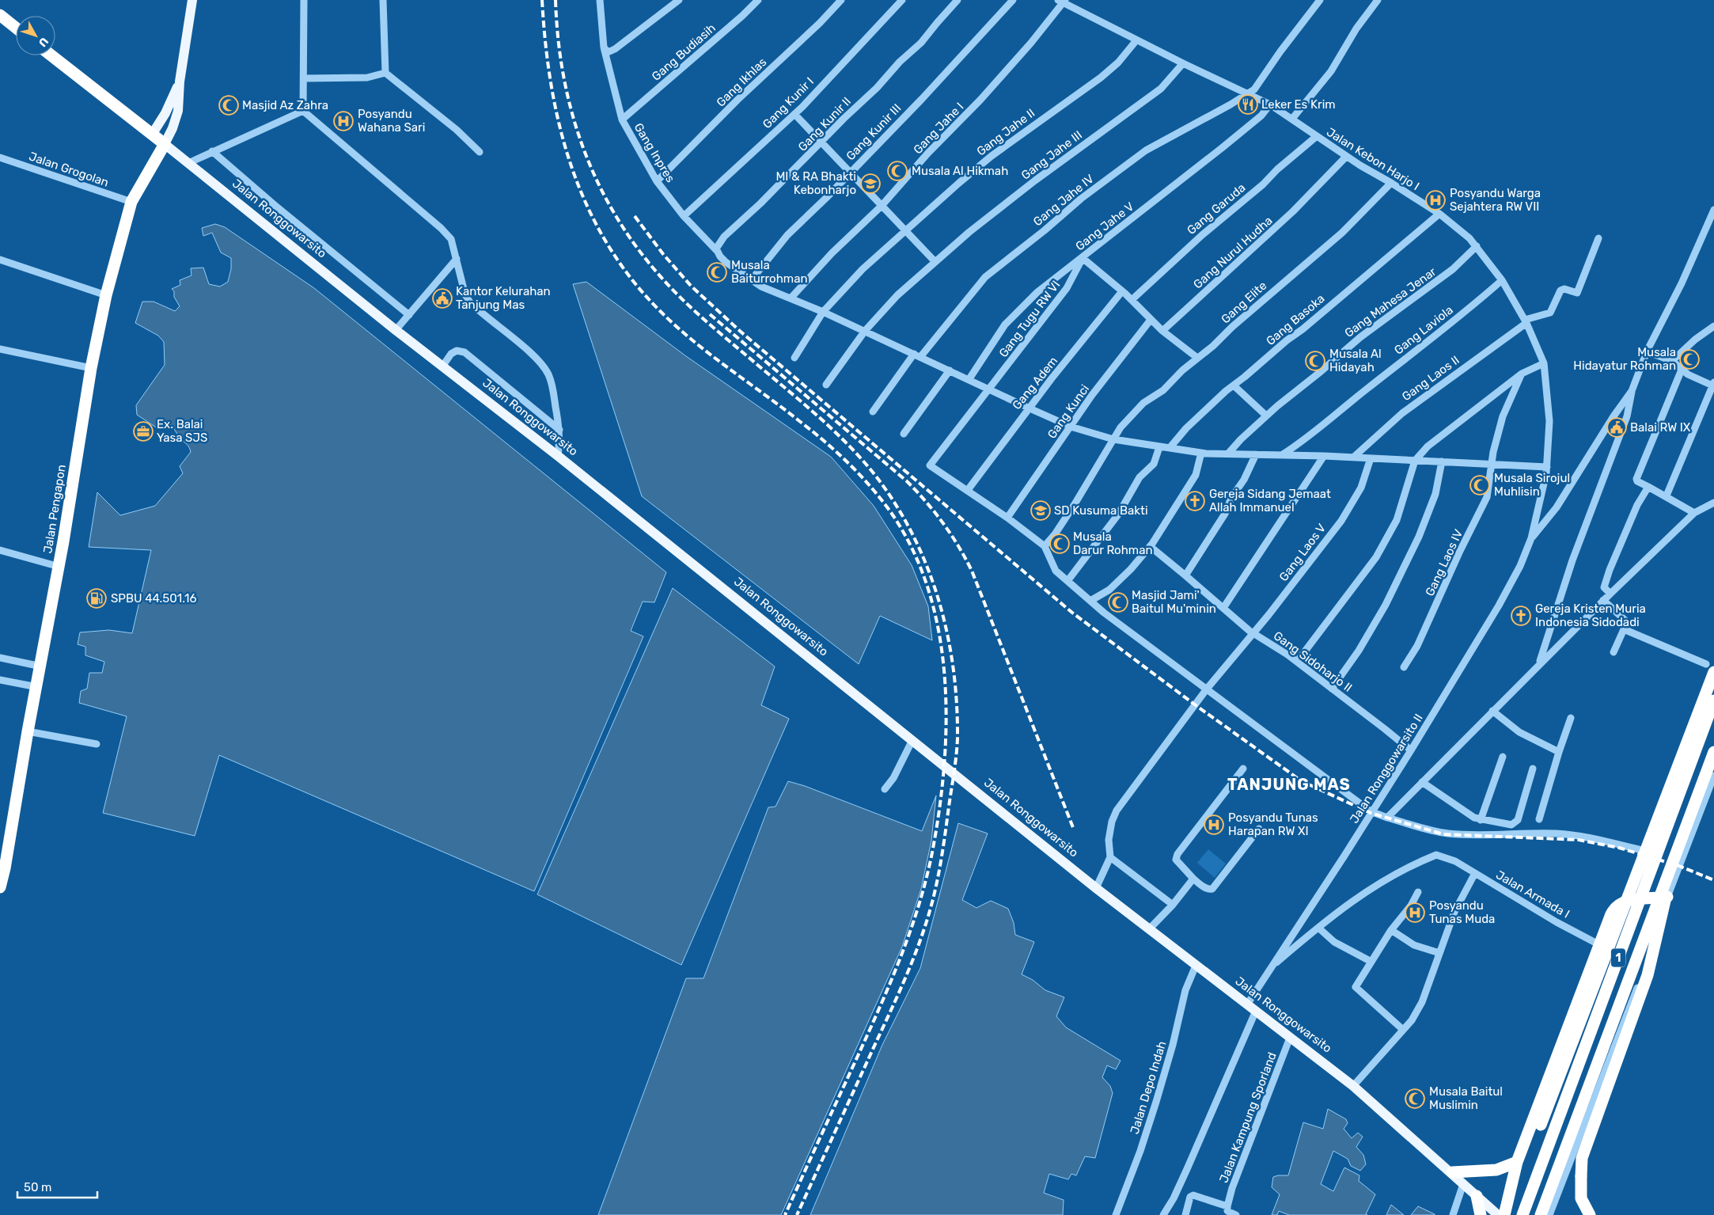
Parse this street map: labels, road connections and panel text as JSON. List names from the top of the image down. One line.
{"streets":{"highway":["Jalan Ronggowarsito","Jalan Pengapon","1"],"street":["Gang Budiasih","Gang Ikhlas","Gang Kunir I","Gang Kunir II","Gang Jahe I","Gang Kunir III","Gang Jahe II","Gang Inpres","Gang Jahe III","Jalan Kebon Harjo I","Jalan Grogolan","Gang Jahe IV","Gang Garuda","Gang Jahe V","Gang Nurul Hudha","Gang Elite","Gang Mahesa Jenar","Gang Tugu RW VI","Gang Basoka","Gang Laviola","Gang Laos II","Gang Adem","Gang Kunci","Gang Laos V","Gang Laos IV","Gang Sidoharjo II","Jalan Ronggowarsito II","Jalan Armada I","Jalan Depo Indah","Jalan Kampung Sporland"]},"crossings":[["Gang Budiasih","Gang Inpres"],["Gang Ikhlas","Gang Inpres"],["Gang Kunir I","Gang Inpres"],["Gang Kunir II","Gang Inpres"],["Gang Jahe I","Jalan Kebon Harjo I"],["Gang Jahe II","Jalan Kebon Harjo I"],["Gang Jahe III","Jalan Kebon Harjo I"],["Jalan Kebon Harjo I","Gang Jahe IV"],["Jalan Kebon Harjo I","Gang Garuda"],["Jalan Kebon Harjo I","Gang Jahe V"],["Jalan Kebon Harjo I","Gang Nurul Hudha"],["Jalan Kebon Harjo I","Gang Elite"],["Jalan Kebon Harjo I","Gang Mahesa Jenar"],["Jalan Kebon Harjo I","Gang Basoka"],["Jalan Kebon Harjo I","Gang Laviola"],["Jalan Kebon Harjo I","Gang Laos II"],["Jalan Kebon Harjo I","Jalan Ronggowarsito II"],["Jalan Grogolan","Jalan Pengapon"],["Jalan Ronggowarsito","Jalan Pengapon"],["Jalan Ronggowarsito","Jalan Ronggowarsito II"],["Jalan Ronggowarsito","Jalan Depo Indah"],["Jalan Ronggowarsito","Jalan Kampung Sporland"],["Gang Jahe V","Gang Tugu RW VI"],["Gang Tugu RW VI","Gang Adem"],["Gang Laos V","Gang Sidoharjo II"],["Gang Sidoharjo II","Jalan Ronggowarsito II"],["Jalan Ronggowarsito II","Jalan Armada I"]],"districts":["TANJUNG MAS"],"places":{"restaurant":["Leker Es Krim"],"mosque":["Masjid Az Zahra","Musala Al Hikmah","Musala Baiturrohman","Musala Hidayatur Rohman","Musala Al Hidayah","Musala Sirojul Muhlisin","Musala Darur Rohman","Masjid Jami' Baitul Mu'minin","Musala Baitul Muslimin"],"hospital":["Posyandu Wahana Sari","Posyandu Warga Sejahtera RW VII","Posyandu Tunas Harapan RW XI","Posyandu Tunas Muda"],"school or university":["MI & RA Bhakti Kebonharjo","SD Kusuma Bakti"],"public building":["Kantor Kelurahan Tanjung Mas","Balai RW IX"],"office":["Ex. Balai Yasa SJS"],"church":["Gereja Sidang Jemaat Allah Immanuel","Gereja Kristen Muria Indonesia Sidodadi"],"fuel station":["SPBU 44.501.16"]},"scale_bar":"50 m","north":"bottom right"}
